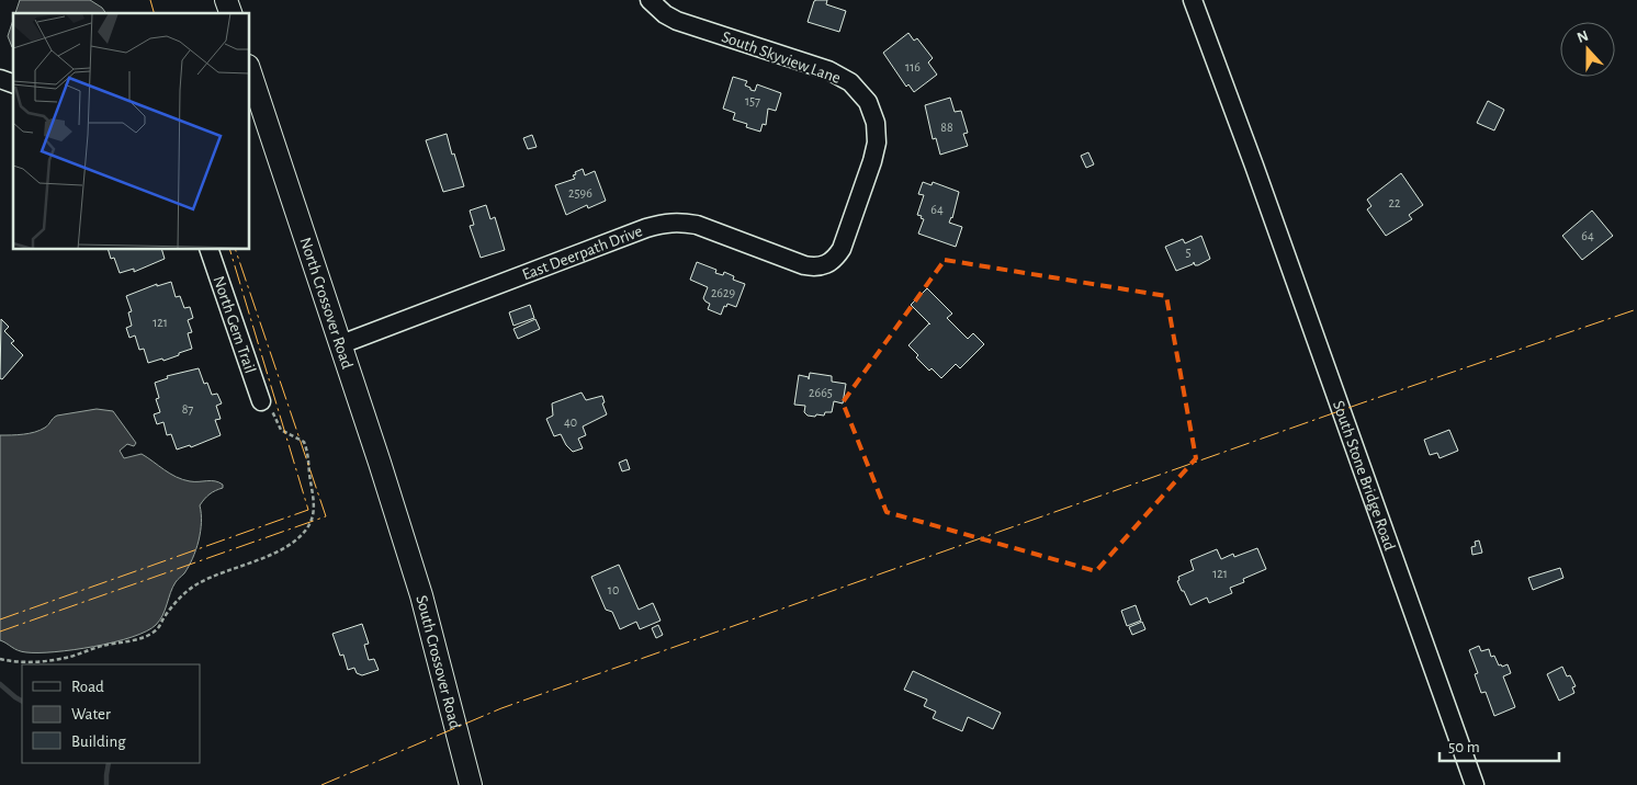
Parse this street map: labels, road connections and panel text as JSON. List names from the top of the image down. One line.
{"streets":{"main road":["North Crossover Road","South Crossover Road"],"street":["South Skyview Lane","East Deerpath Drive","North Gem Trail","South Stone Bridge Road"]},"crossings":[["South Skyview Lane","East Deerpath Drive"],["East Deerpath Drive","North Crossover Road"],["North Crossover Road","South Crossover Road"]],"house_numbers":["116","157","88","2596","22","64","64","5","2629","121","2665","87","40","121","10"],"legend":["Road","Water","Building"],"scale_bar":"50 m","north":"top"}
